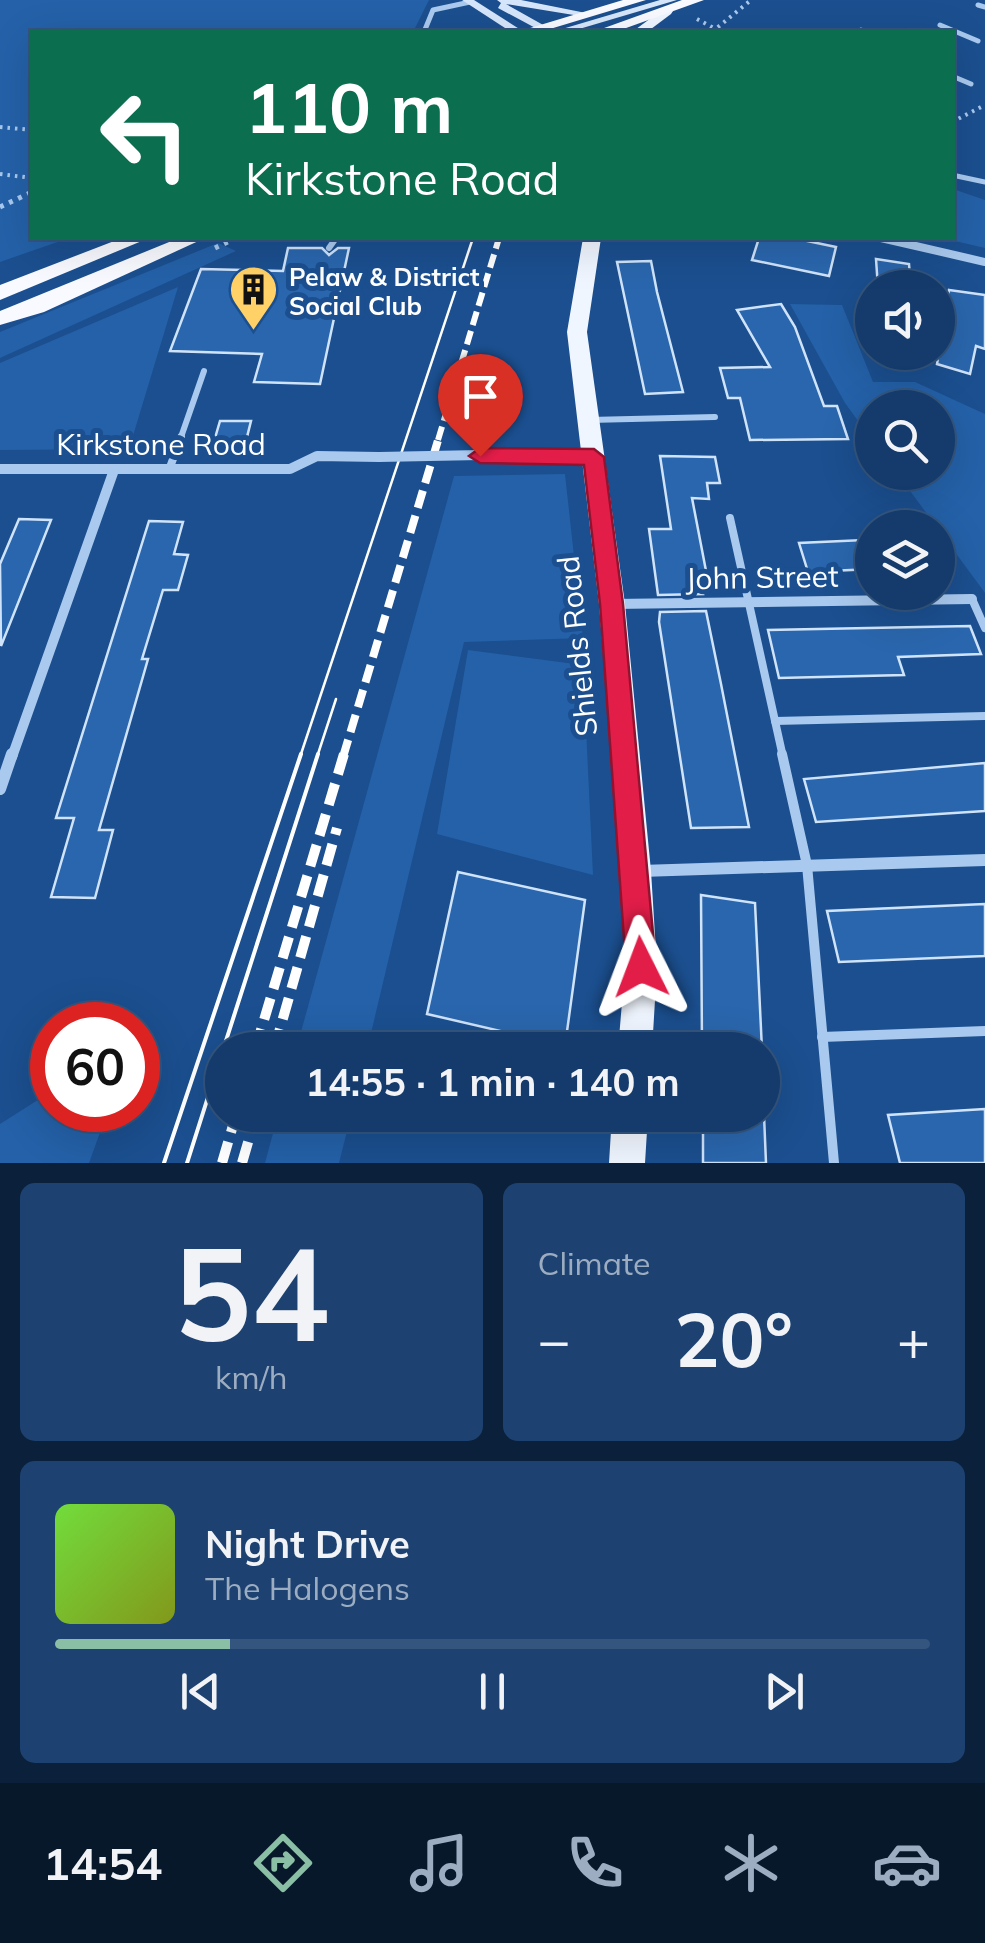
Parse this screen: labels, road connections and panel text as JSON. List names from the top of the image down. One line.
{"streets":{"main road":["Shields Road"],"street":["Kirkstone Road","John Street"]},"crossings":[["Kirkstone Road","Shields Road"],["John Street","Shields Road"]],"places":{"building":["Pelaw & District Social Club"]},"page":{"turn":["110 m","Kirkstone Road"],"limit":"60","trip":"14:55 · 1 min · 140 m","tile":[["54","km/h"],"Climate"],"heat":["−","20°","+"],"song":["Night Drive","The Halogens"],"tabs":"14:54"}}
